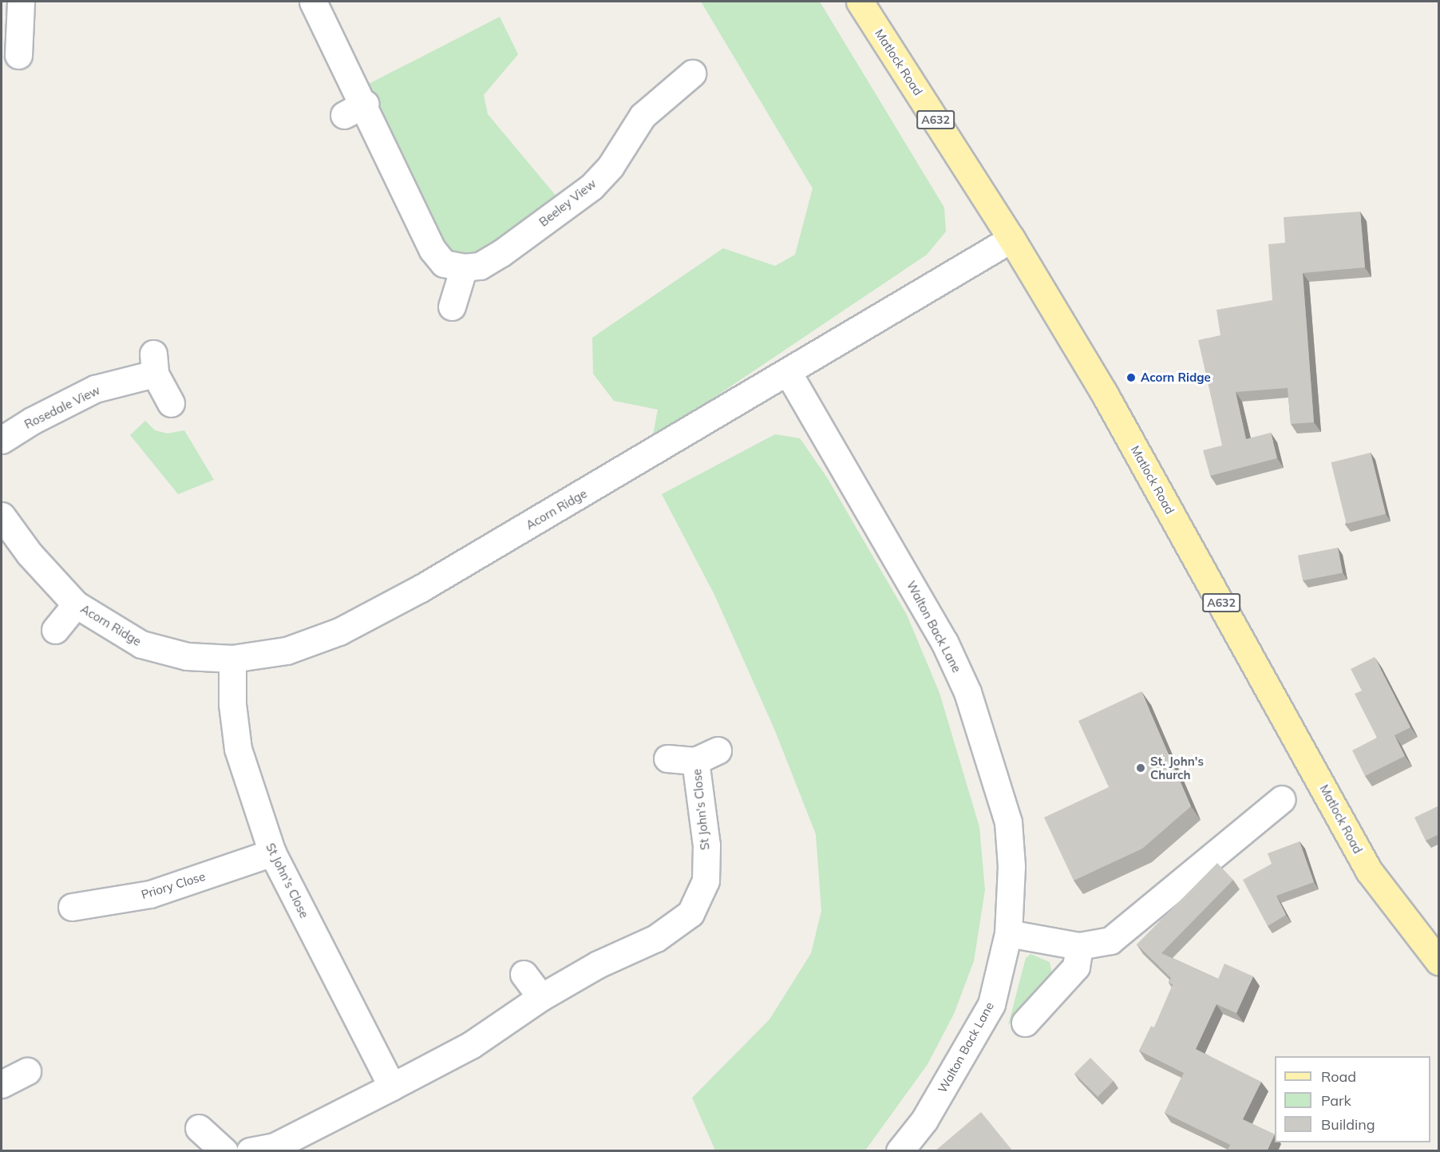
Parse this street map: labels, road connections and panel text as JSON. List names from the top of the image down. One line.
{"streets":{"main road":["Matlock Road","A632"],"street":["Beeley View","Rosedale View","Acorn Ridge","Walton Back Lane","St John's Close","Priory Close"]},"crossings":[["Matlock Road","Acorn Ridge"],["Acorn Ridge","Walton Back Lane"],["Acorn Ridge","St John's Close"],["St John's Close","Priory Close"]],"places":["Acorn Ridge","St. John's Church"],"legend":["Road","Park","Building"]}
